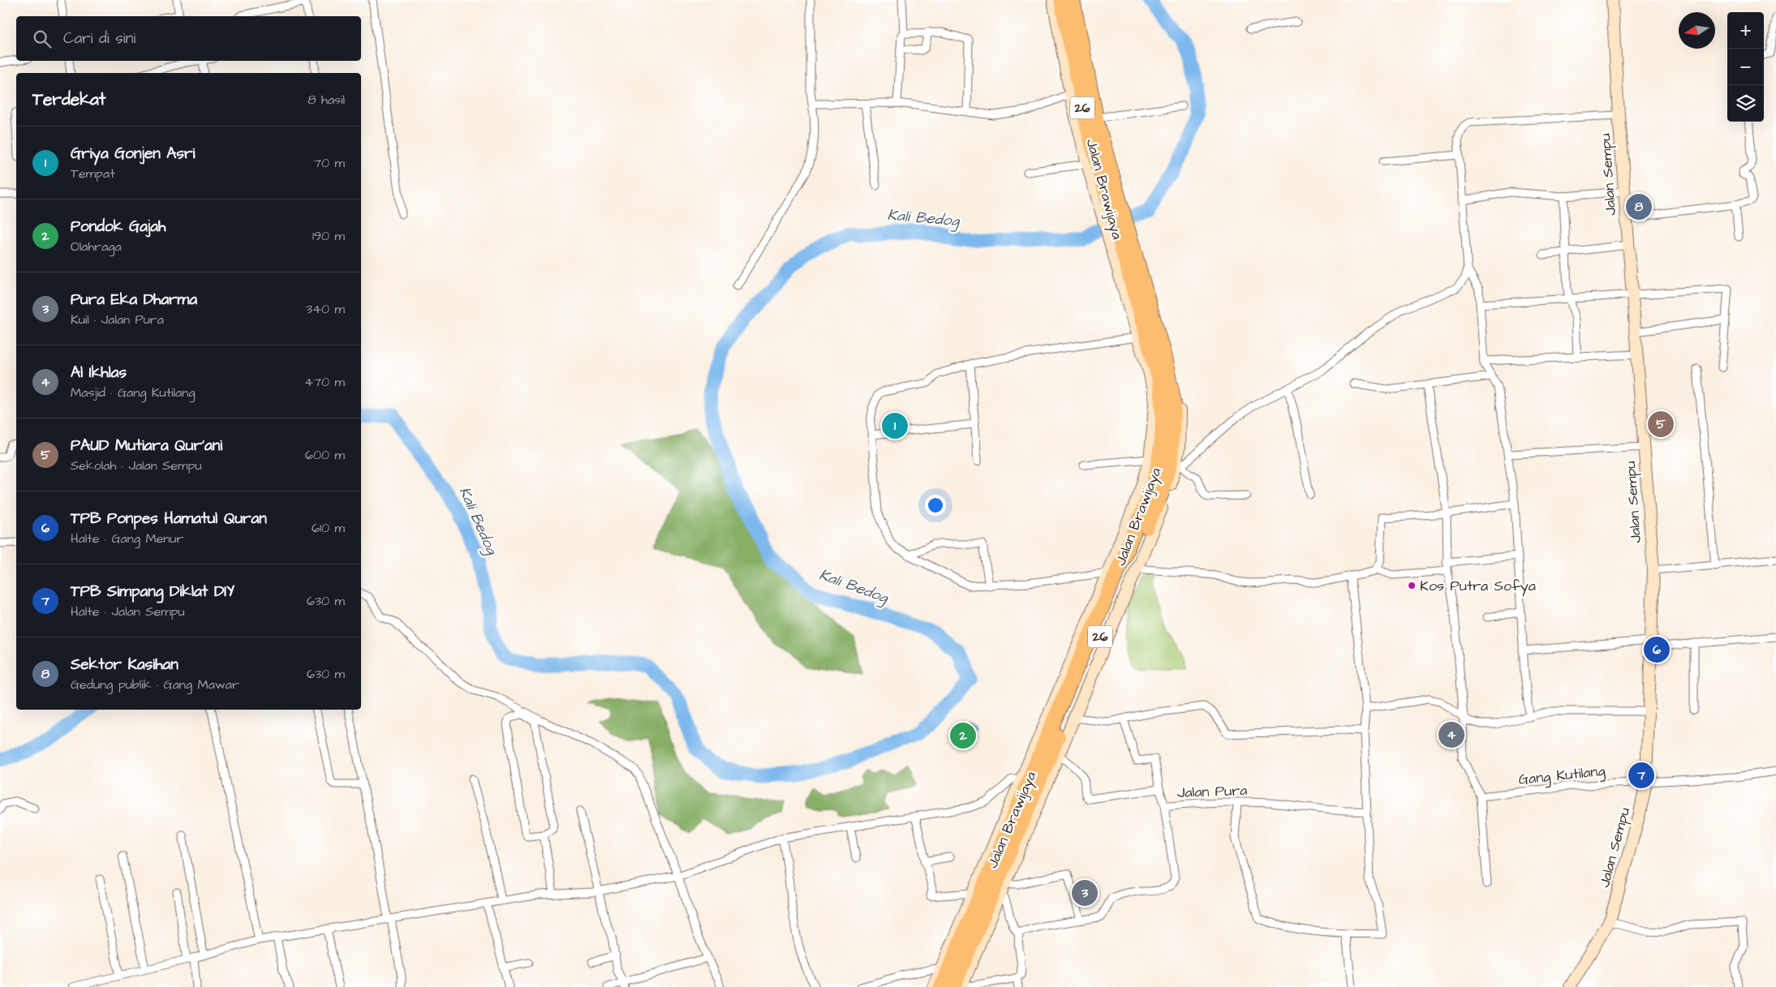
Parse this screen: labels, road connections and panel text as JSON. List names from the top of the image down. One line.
{"streets":{"highway":["26","Jalan Brawijaya"],"street":["Jalan Sempu","Gang Kutilang","Jalan Pura"]},"crossings":[["Jalan Sempu","Gang Kutilang"]],"water":["Kali Bedog"],"places":["Kos Putra Sofya"],"north":"left","page":{"map_buttons":["+","−"],"search":"Cari di sini","heading":["Terdekat","8 hasil"],"list":[{"mark":"1","name":"Griya Gonjen Asri","note":"Tempat","value":"70 m"},{"mark":"2","name":"Pondok Gajah","note":"Olahraga","value":"190 m"},{"mark":"3","name":"Pura Eka Dharma","note":"Kuil · Jalan Pura","value":"340 m"},{"mark":"4","name":"Al Ikhlas","note":"Masjid · Gang Kutilang","value":"470 m"},{"mark":"5","name":"PAUD Mutiara Qur'ani","note":"Sekolah · Jalan Sempu","value":"600 m"},{"mark":"6","name":"TPB Ponpes Hamatul Quran","note":"Halte · Gang Menur","value":"610 m"},{"mark":"7","name":"TPB Simpang Diklat DIY","note":"Halte · Jalan Sempu","value":"630 m"},{"mark":"8","name":"Sektor Kasihan","note":"Gedung publik · Gang Mawar","value":"630 m"}],"pins":["8","5","1","6","4","2","7","3"]}}
